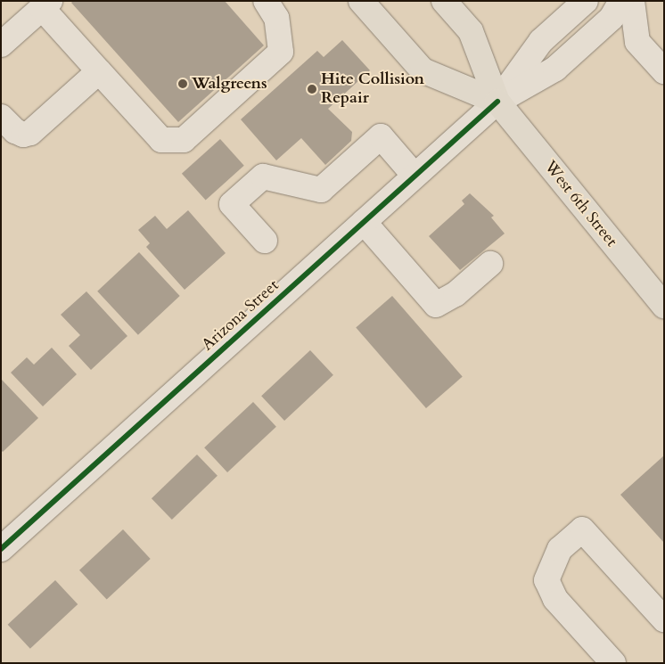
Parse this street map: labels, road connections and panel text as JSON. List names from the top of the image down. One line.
{"streets":{"main road":["West 6th Street"],"street":["Arizona Street"]},"crossings":[["West 6th Street","Arizona Street"]],"places":["Walgreens","Hite Collision Repair"]}
